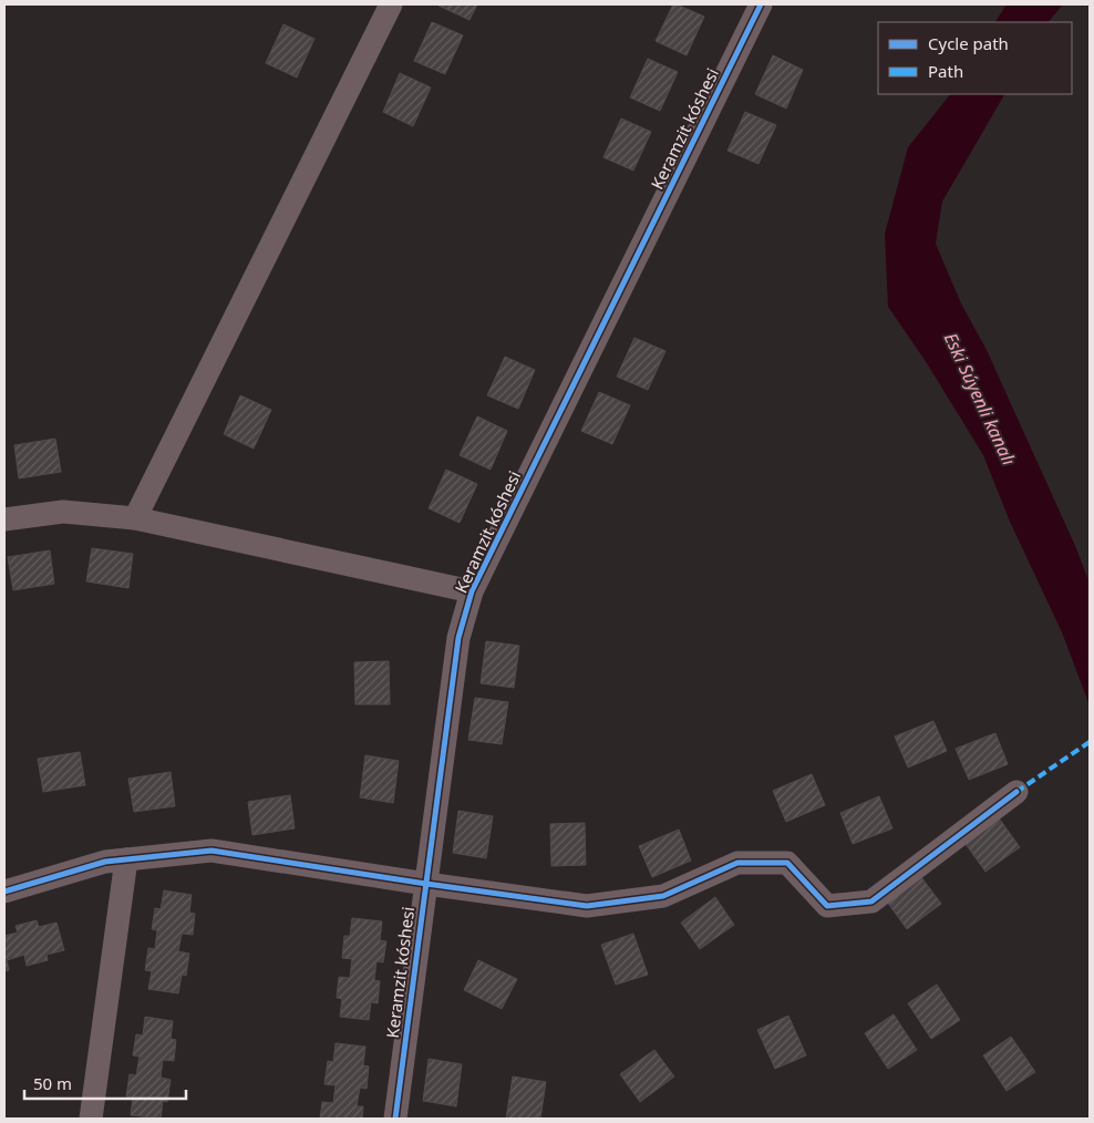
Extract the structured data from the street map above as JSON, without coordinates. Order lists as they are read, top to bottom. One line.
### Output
{"streets":{"street":["Keramzit kóshesi"]},"water":["Eski Súyenli kanalı"],"legend":["Cycle path","Path"],"scale_bar":"50 m"}
